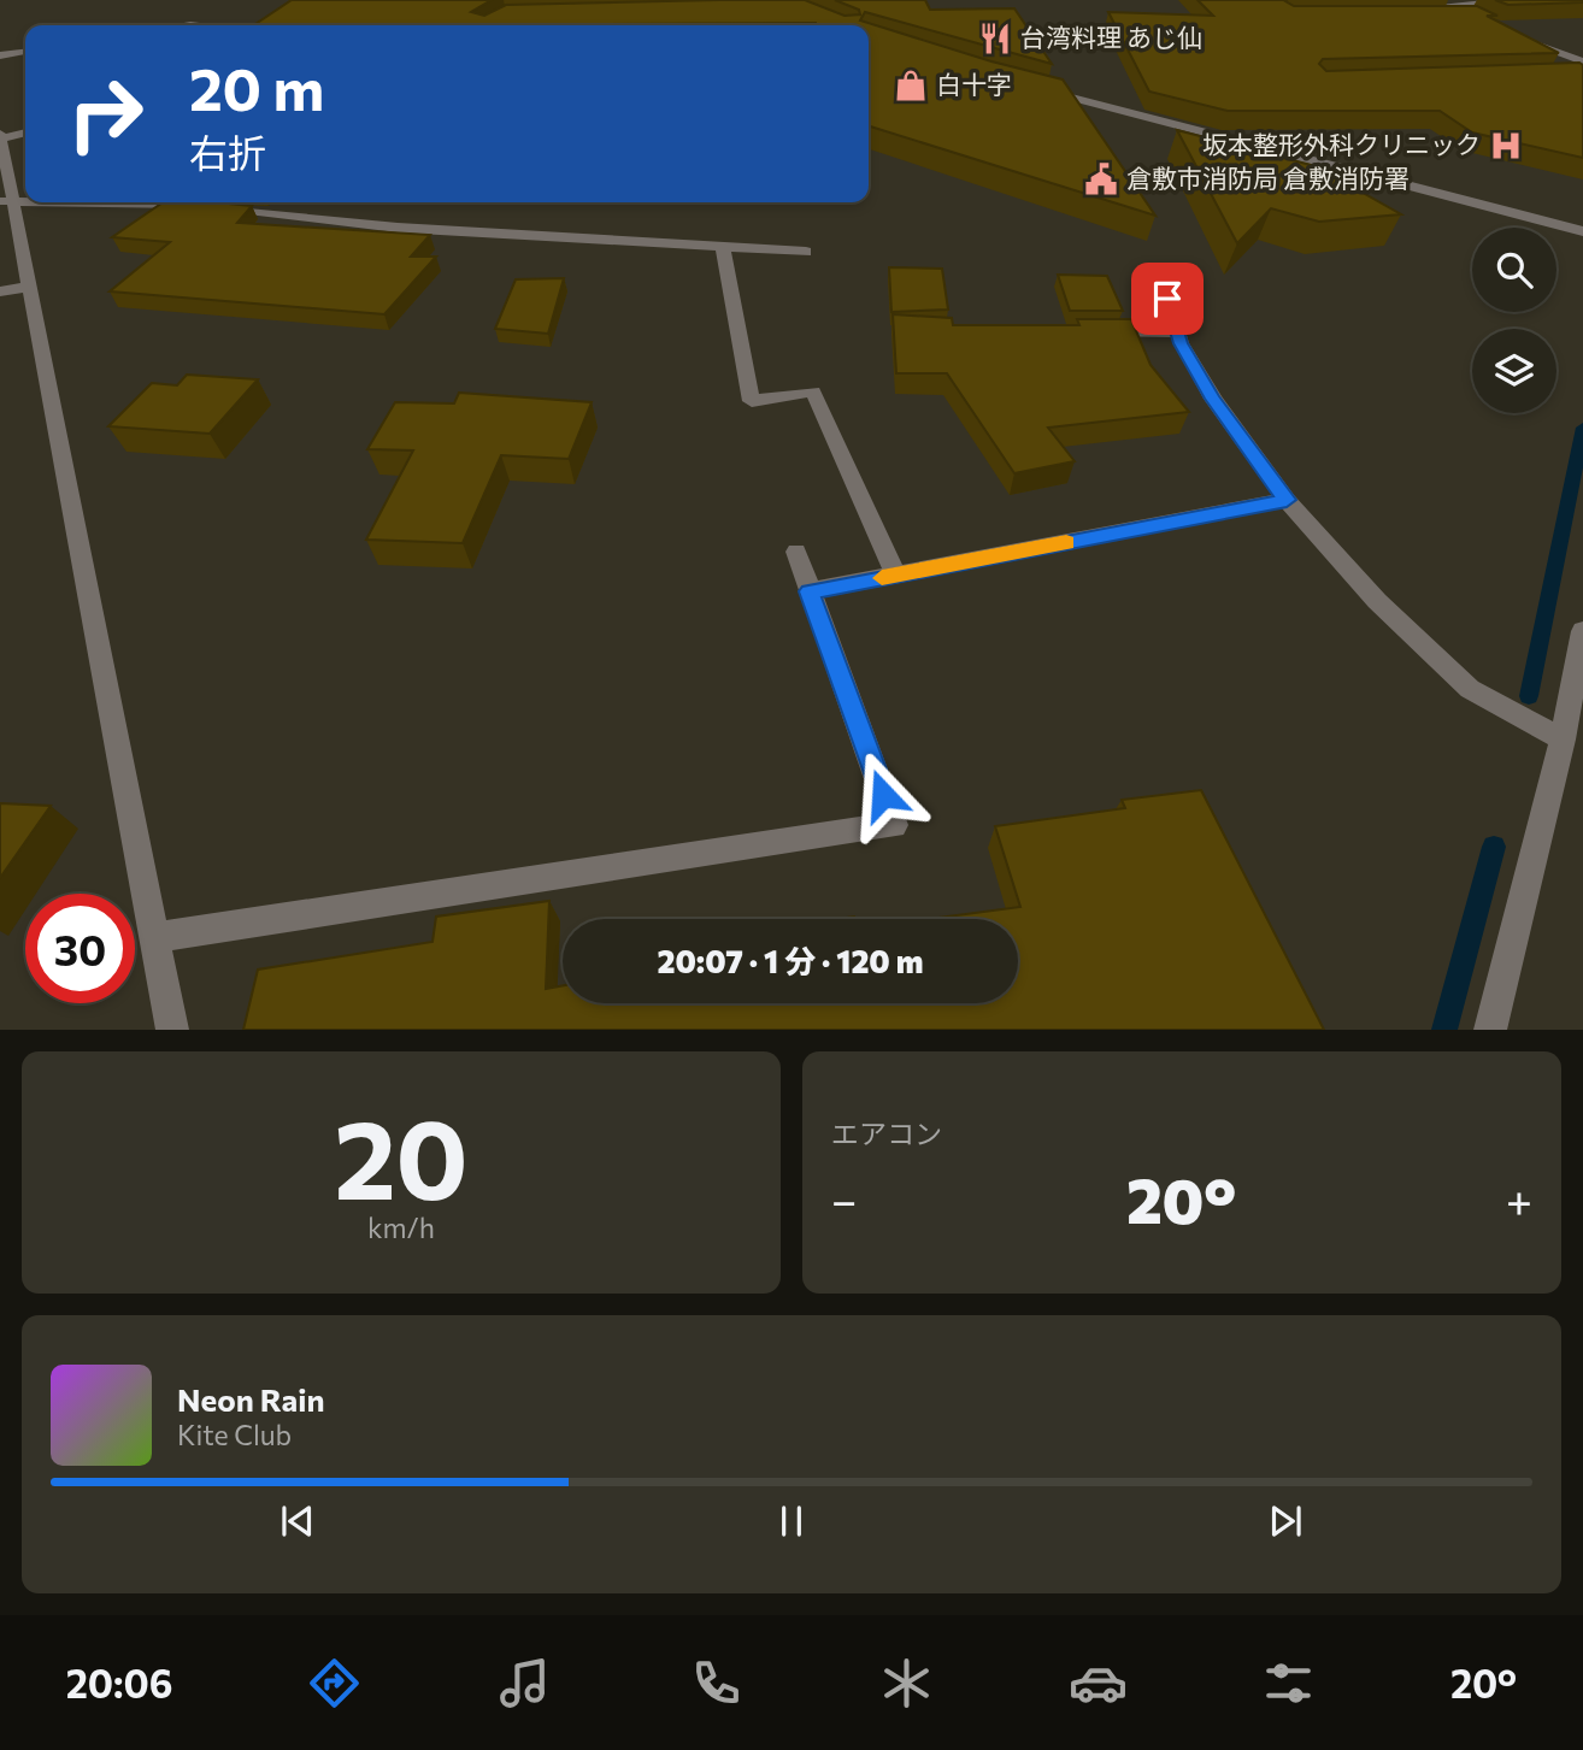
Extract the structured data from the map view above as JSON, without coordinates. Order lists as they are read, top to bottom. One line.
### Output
{"places":{"restaurant":["台湾料理 あじ仙"],"shop":["白十字"],"hospital":["坂本整形外科クリニック"],"public building":["倉敷市消防局 倉敷消防署"]},"page":{"turn":["20 m","右折"],"limit":"30","trip":"20:07 · 1 分 · 120 m","tile":[["20","km/h"],"エアコン"],"heat":["−","20°","+"],"song":["Neon Rain","Kite Club"],"tabs":["20:06","20°"]}}
